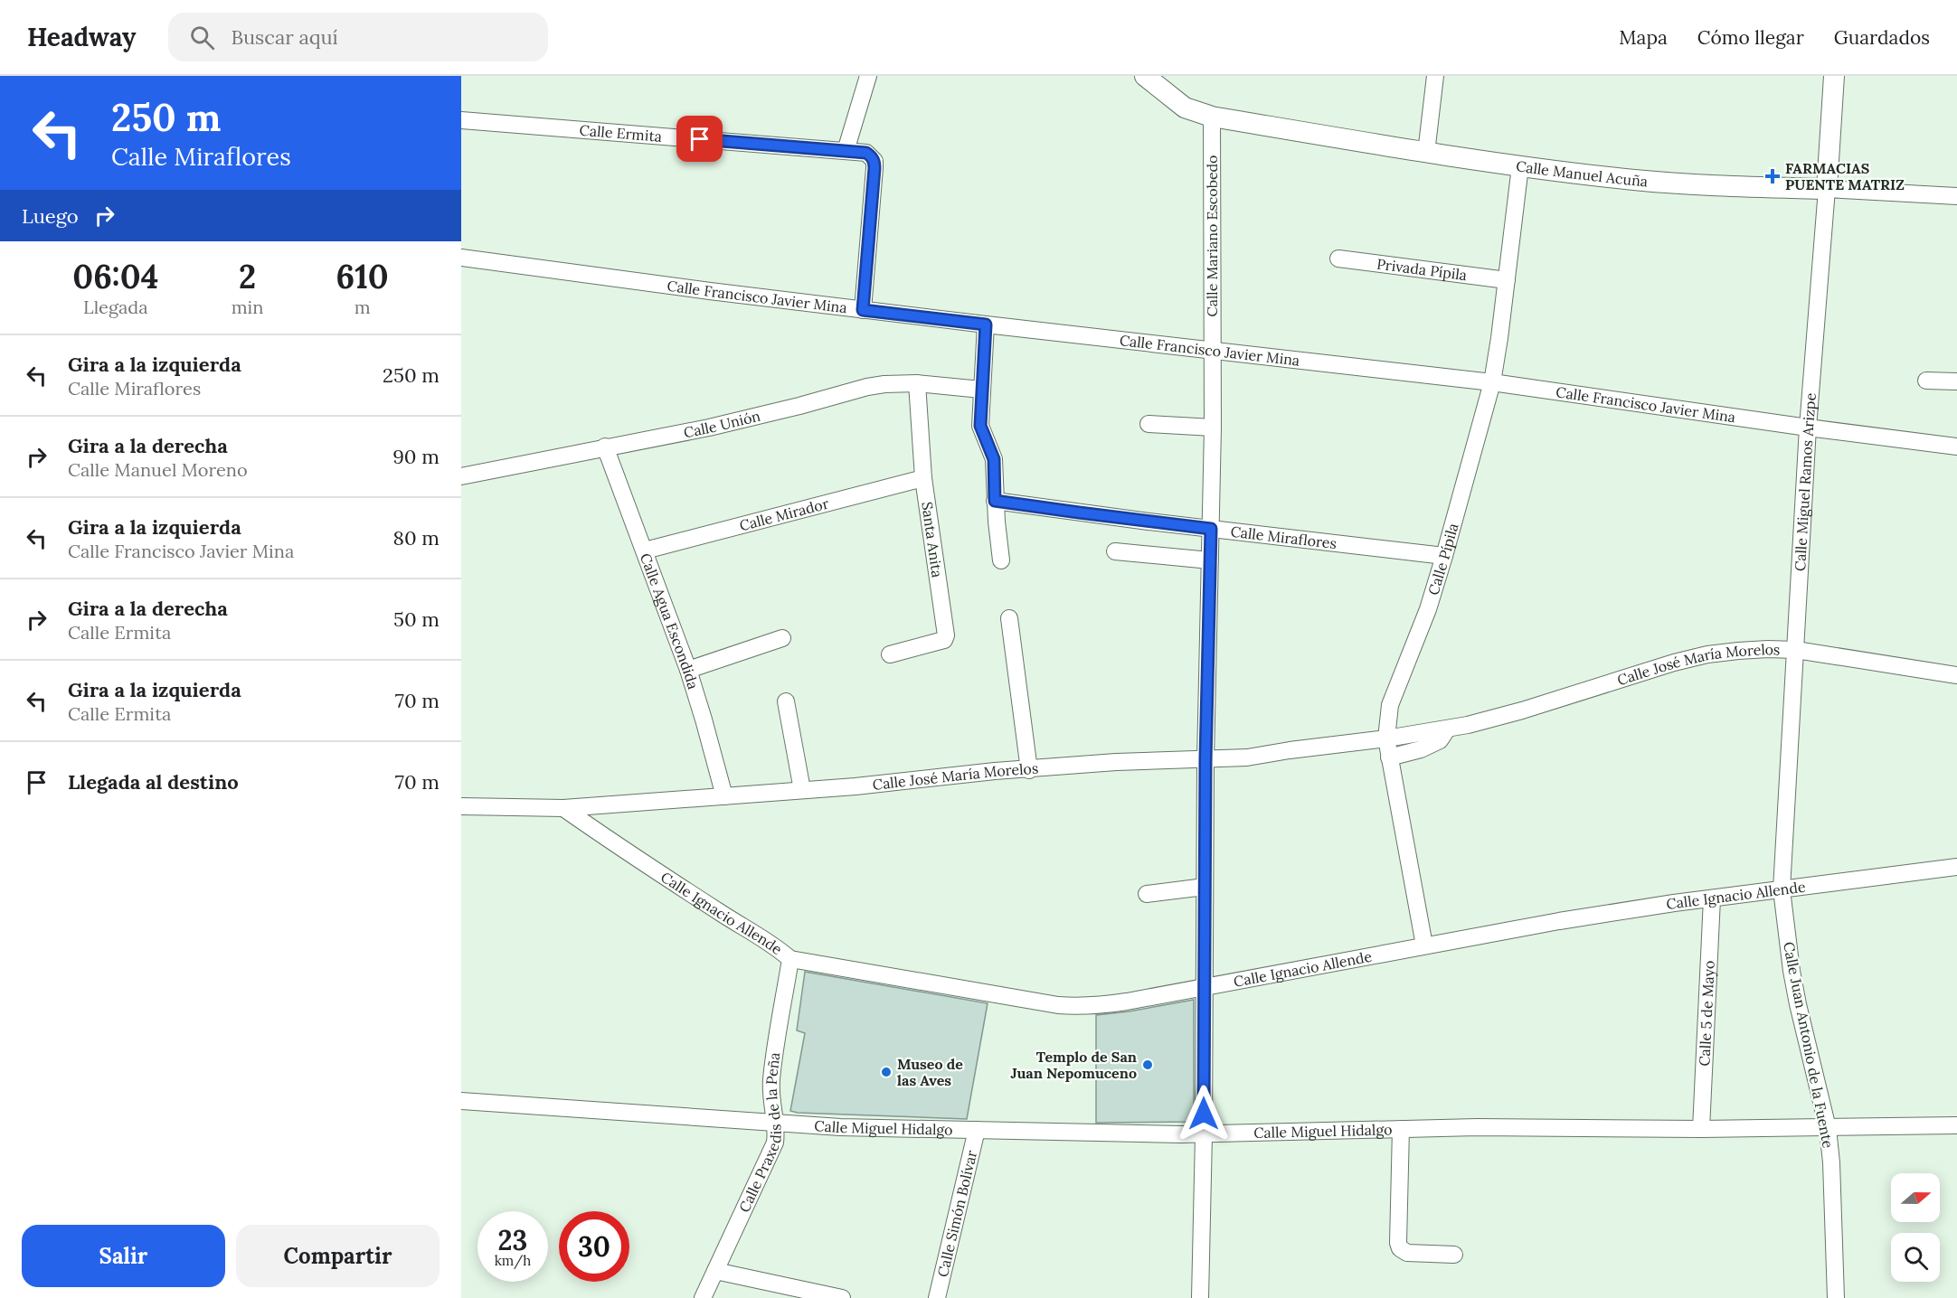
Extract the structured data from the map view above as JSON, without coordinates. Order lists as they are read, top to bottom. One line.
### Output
{"streets":{"main road":["Calle Manuel Acuña","Calle Miguel Ramos Arizpe"],"street":["Calle Ermita","Calle Mariano Escobedo","Privada Pípila","Calle Francisco Javier Mina","Calle Unión","Calle Mirador","Calle Miraflores","Santa Anita","Calle Pípila","Calle Agua Escondida","Calle José María Morelos","Calle Ignacio Allende","Calle 5 de Mayo","Calle Juan Antonio de la Fuente","Calle Miguel Hidalgo","Calle Praxedis de la Peña","Calle Simón Bolívar"]},"crossings":[["Calle Ermita","Calle Francisco Javier Mina"],["Calle Manuel Acuña","Calle Mariano Escobedo"],["Calle Manuel Acuña","Calle Miguel Ramos Arizpe"],["Calle Manuel Acuña","Calle Pípila"],["Calle Mariano Escobedo","Calle Francisco Javier Mina"],["Calle Mariano Escobedo","Calle Miraflores"],["Calle Mariano Escobedo","Calle José María Morelos"],["Calle Mariano Escobedo","Calle Ignacio Allende"],["Calle Mariano Escobedo","Calle Miguel Hidalgo"],["Privada Pípila","Calle Pípila"],["Calle Francisco Javier Mina","Calle Miguel Ramos Arizpe"],["Calle Francisco Javier Mina","Calle Pípila"],["Calle Unión","Santa Anita"],["Calle Unión","Calle Agua Escondida"],["Calle Miguel Ramos Arizpe","Calle José María Morelos"],["Calle Miguel Ramos Arizpe","Calle Ignacio Allende"],["Calle Miguel Ramos Arizpe","Calle Juan Antonio de la Fuente"],["Calle Mirador","Santa Anita"],["Calle Mirador","Calle Agua Escondida"],["Calle Miraflores","Calle Pípila"],["Calle Pípila","Calle José María Morelos"],["Calle Pípila","Calle Ignacio Allende"],["Calle Agua Escondida","Calle José María Morelos"],["Calle José María Morelos","Calle Ignacio Allende"],["Calle Ignacio Allende","Calle 5 de Mayo"],["Calle Ignacio Allende","Calle Juan Antonio de la Fuente"],["Calle Ignacio Allende","Calle Praxedis de la Peña"],["Calle 5 de Mayo","Calle Miguel Hidalgo"],["Calle Juan Antonio de la Fuente","Calle Miguel Hidalgo"],["Calle Miguel Hidalgo","Calle Praxedis de la Peña"],["Calle Miguel Hidalgo","Calle Simón Bolívar"]],"places":{"health":["FARMACIAS PUENTE MATRIZ"],"other":["Templo de San Juan Nepomuceno","Museo de las Aves"]},"north":"right","page":{"header":"Headway","search":"Buscar aquí","nav":["Mapa","Cómo llegar","Guardados"],"turn":["250 m","Calle Miraflores"],"then":"Luego","eta":["06:04","Llegada","2","min","610","m"],"list":[{"name":"Gira a la izquierda","note":"Calle Miraflores","value":"250 m"},{"name":"Gira a la derecha","note":"Calle Manuel Moreno","value":"90 m"},{"name":"Gira a la izquierda","note":"Calle Francisco Javier Mina","value":"80 m"},{"name":"Gira a la derecha","note":"Calle Ermita","value":"50 m"},{"name":"Gira a la izquierda","note":"Calle Ermita","value":"70 m"},{"name":"Llegada al destino","value":"70 m"}],"speed":"23 km/h","limit":"30","buttons":["Salir","Compartir"]}}
